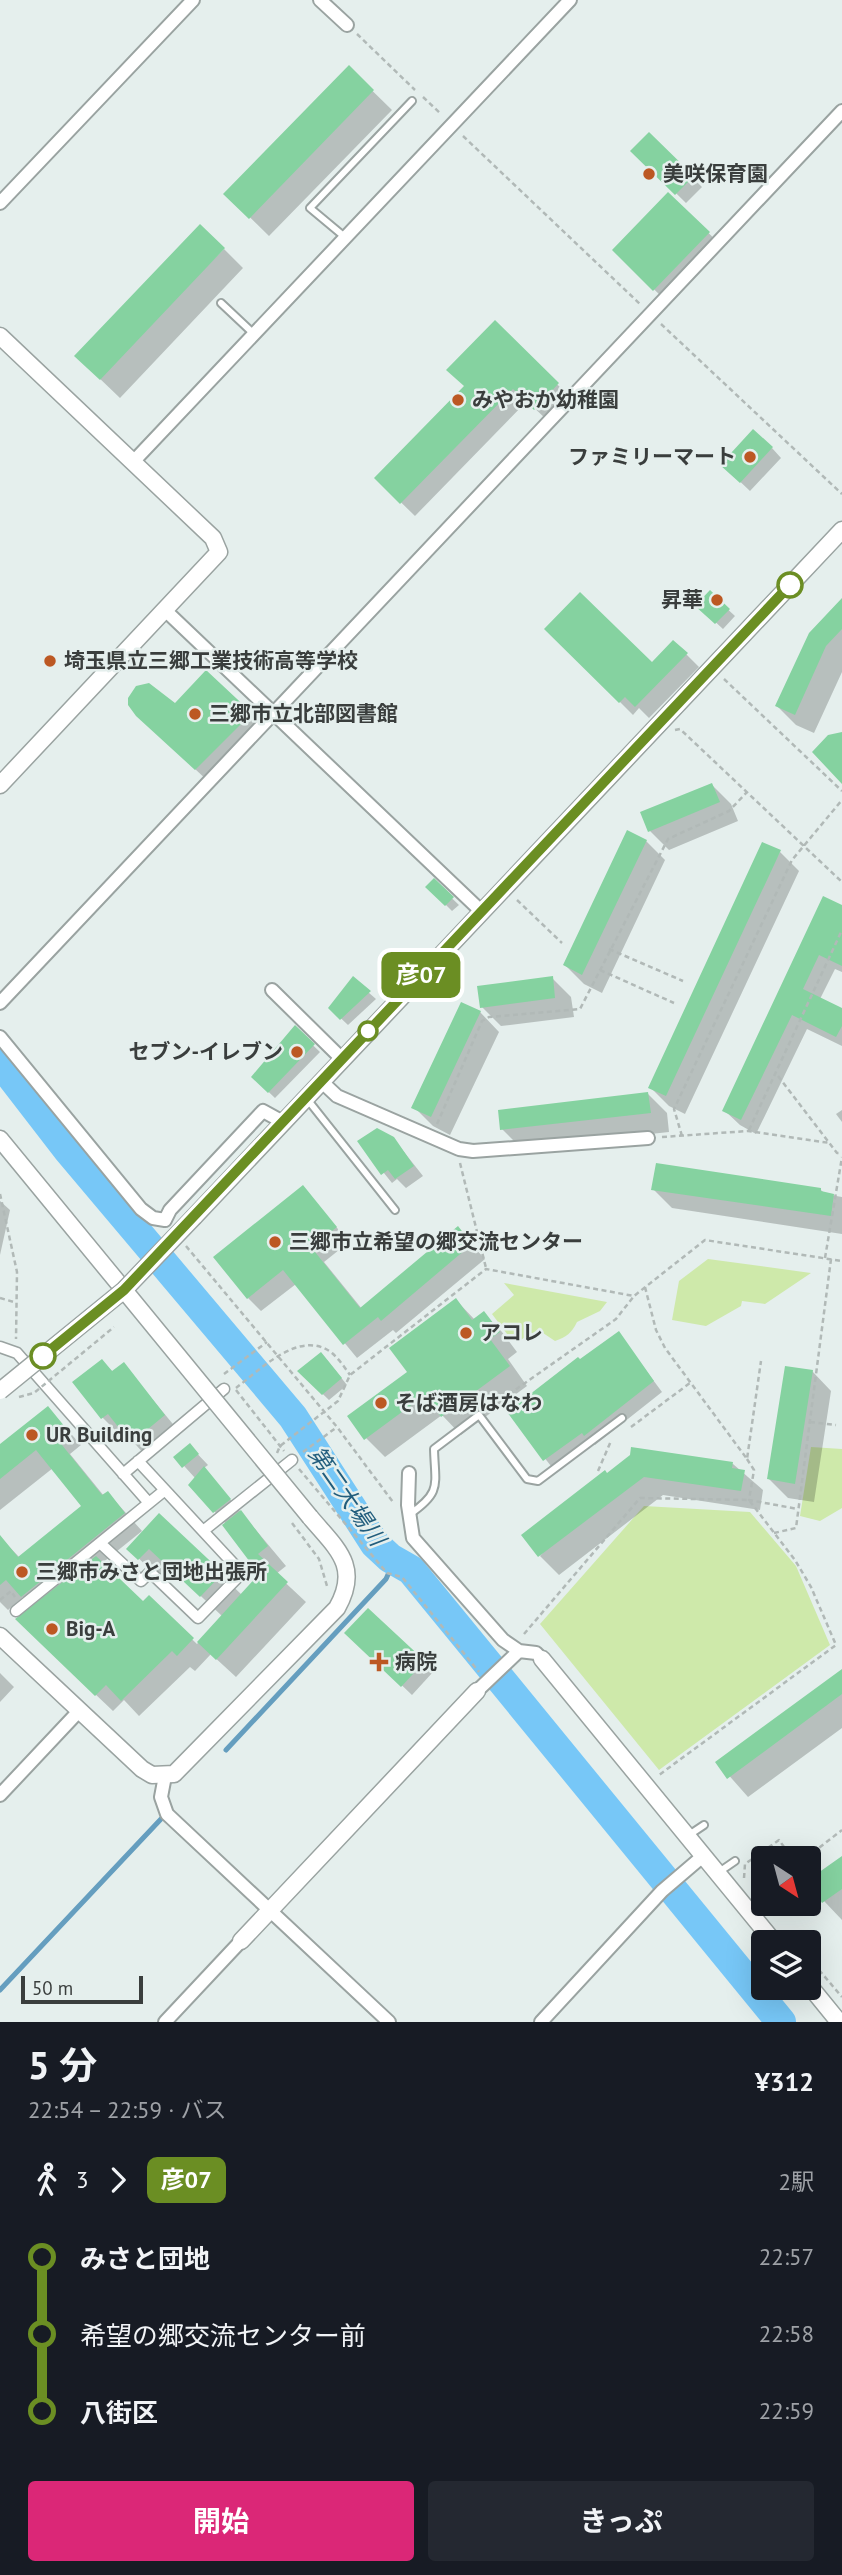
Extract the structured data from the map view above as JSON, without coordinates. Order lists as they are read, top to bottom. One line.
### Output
{"water":["第二大場川"],"places":{"other":["美咲保育園","みやおか幼稚園","ファミリーマート","昇華","埼玉県立三郷工業技術高等学校","三郷市立北部図書館","セブン-イレブン","三郷市立希望の郷交流センター","アコレ","そば酒房はなわ","UR Building","三郷市みさと団地出張所","Big-A"],"health":["病院"]},"lines":["bus line 彦07"],"scale_bar":"50 m","north":"bottom right","page":{"on_map":"彦07","scale":"50 m","heading":["5 分","22:54 – 22:59 · バス","¥312"],"legs":["3","彦07","2駅"],"list":[{"name":"みさと団地","value":"22:57"},{"name":"希望の郷交流センター前","value":"22:58"},{"name":"八街区","value":"22:59"}],"buttons":["開始","きっぷ"]}}
